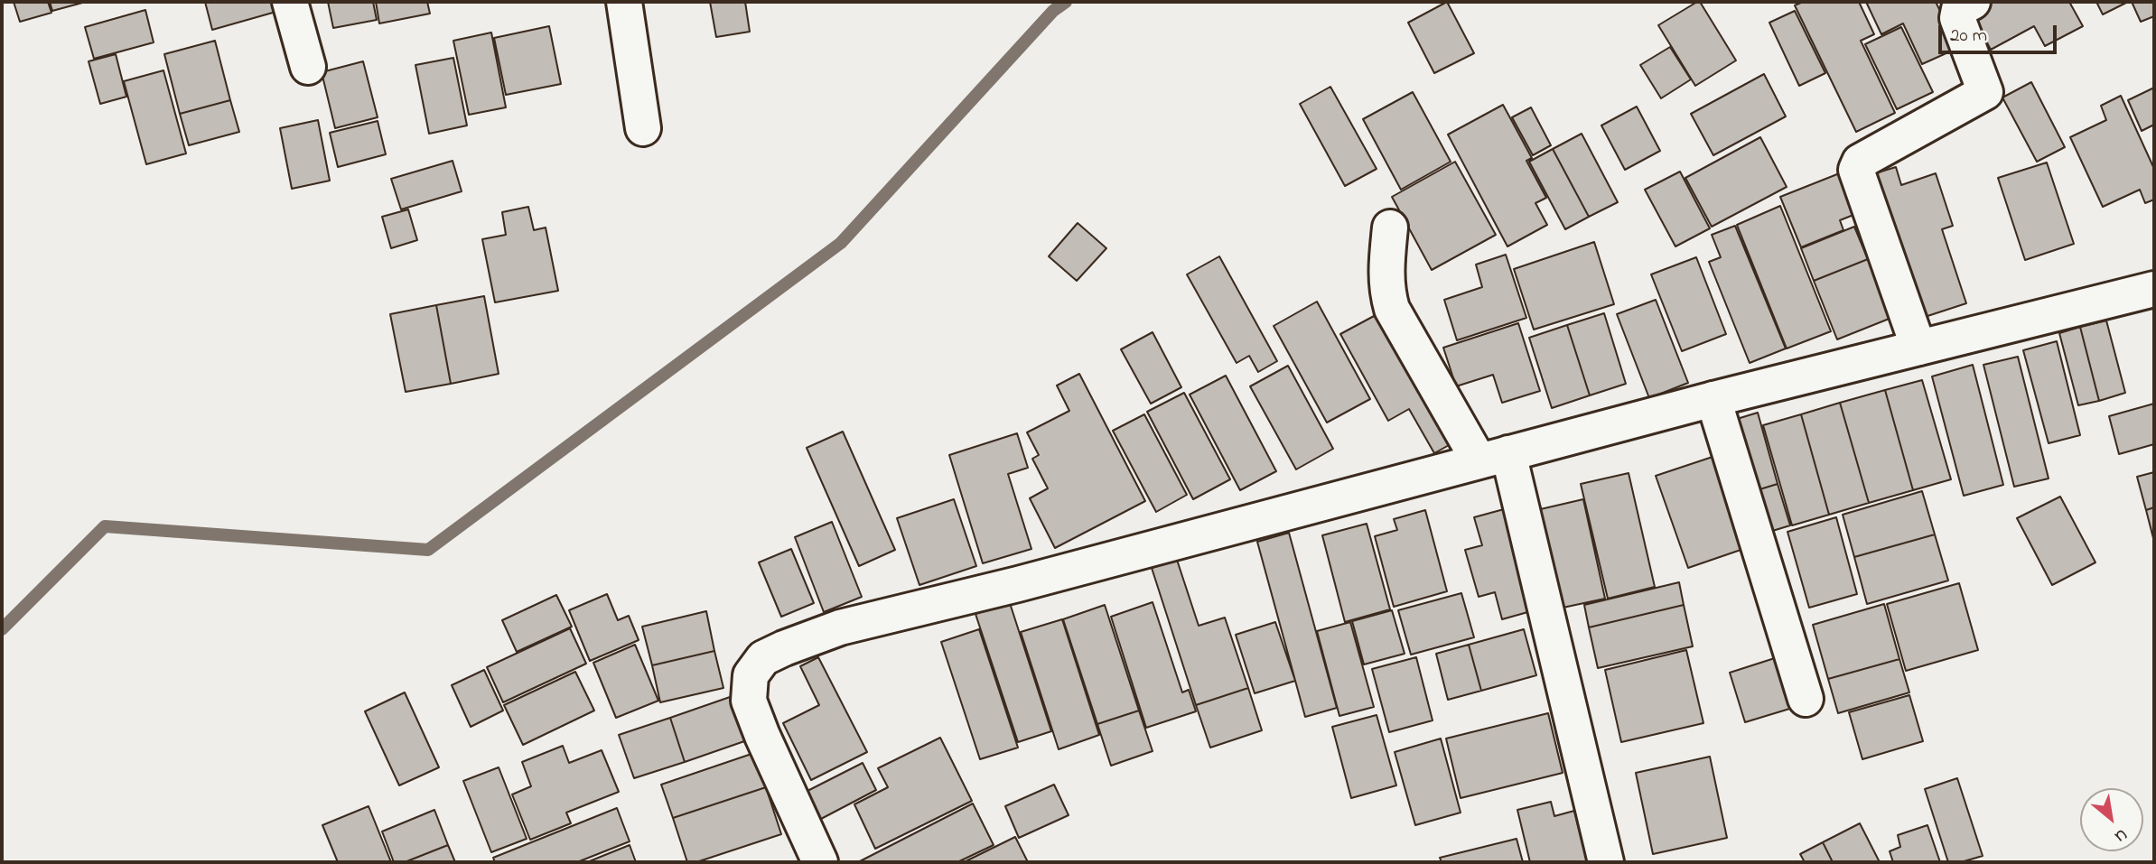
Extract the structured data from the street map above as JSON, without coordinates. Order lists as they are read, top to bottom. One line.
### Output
{"scale_bar":"20 m","north":"bottom right"}
